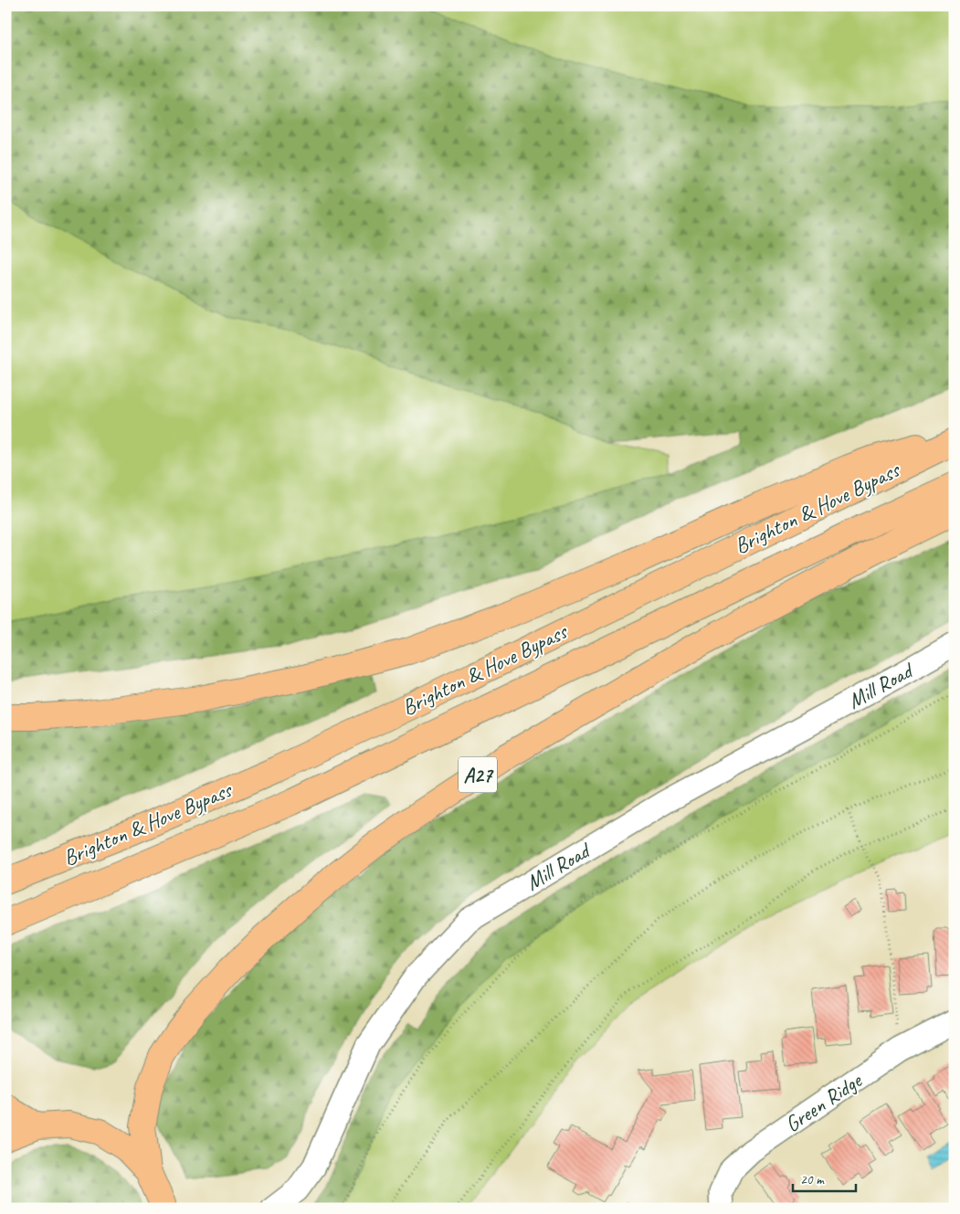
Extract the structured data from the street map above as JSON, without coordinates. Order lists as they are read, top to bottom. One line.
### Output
{"streets":{"main road":["Brighton & Hove Bypass","A27"],"street":["Mill Road","Green Ridge"]},"scale_bar":"20 m"}
